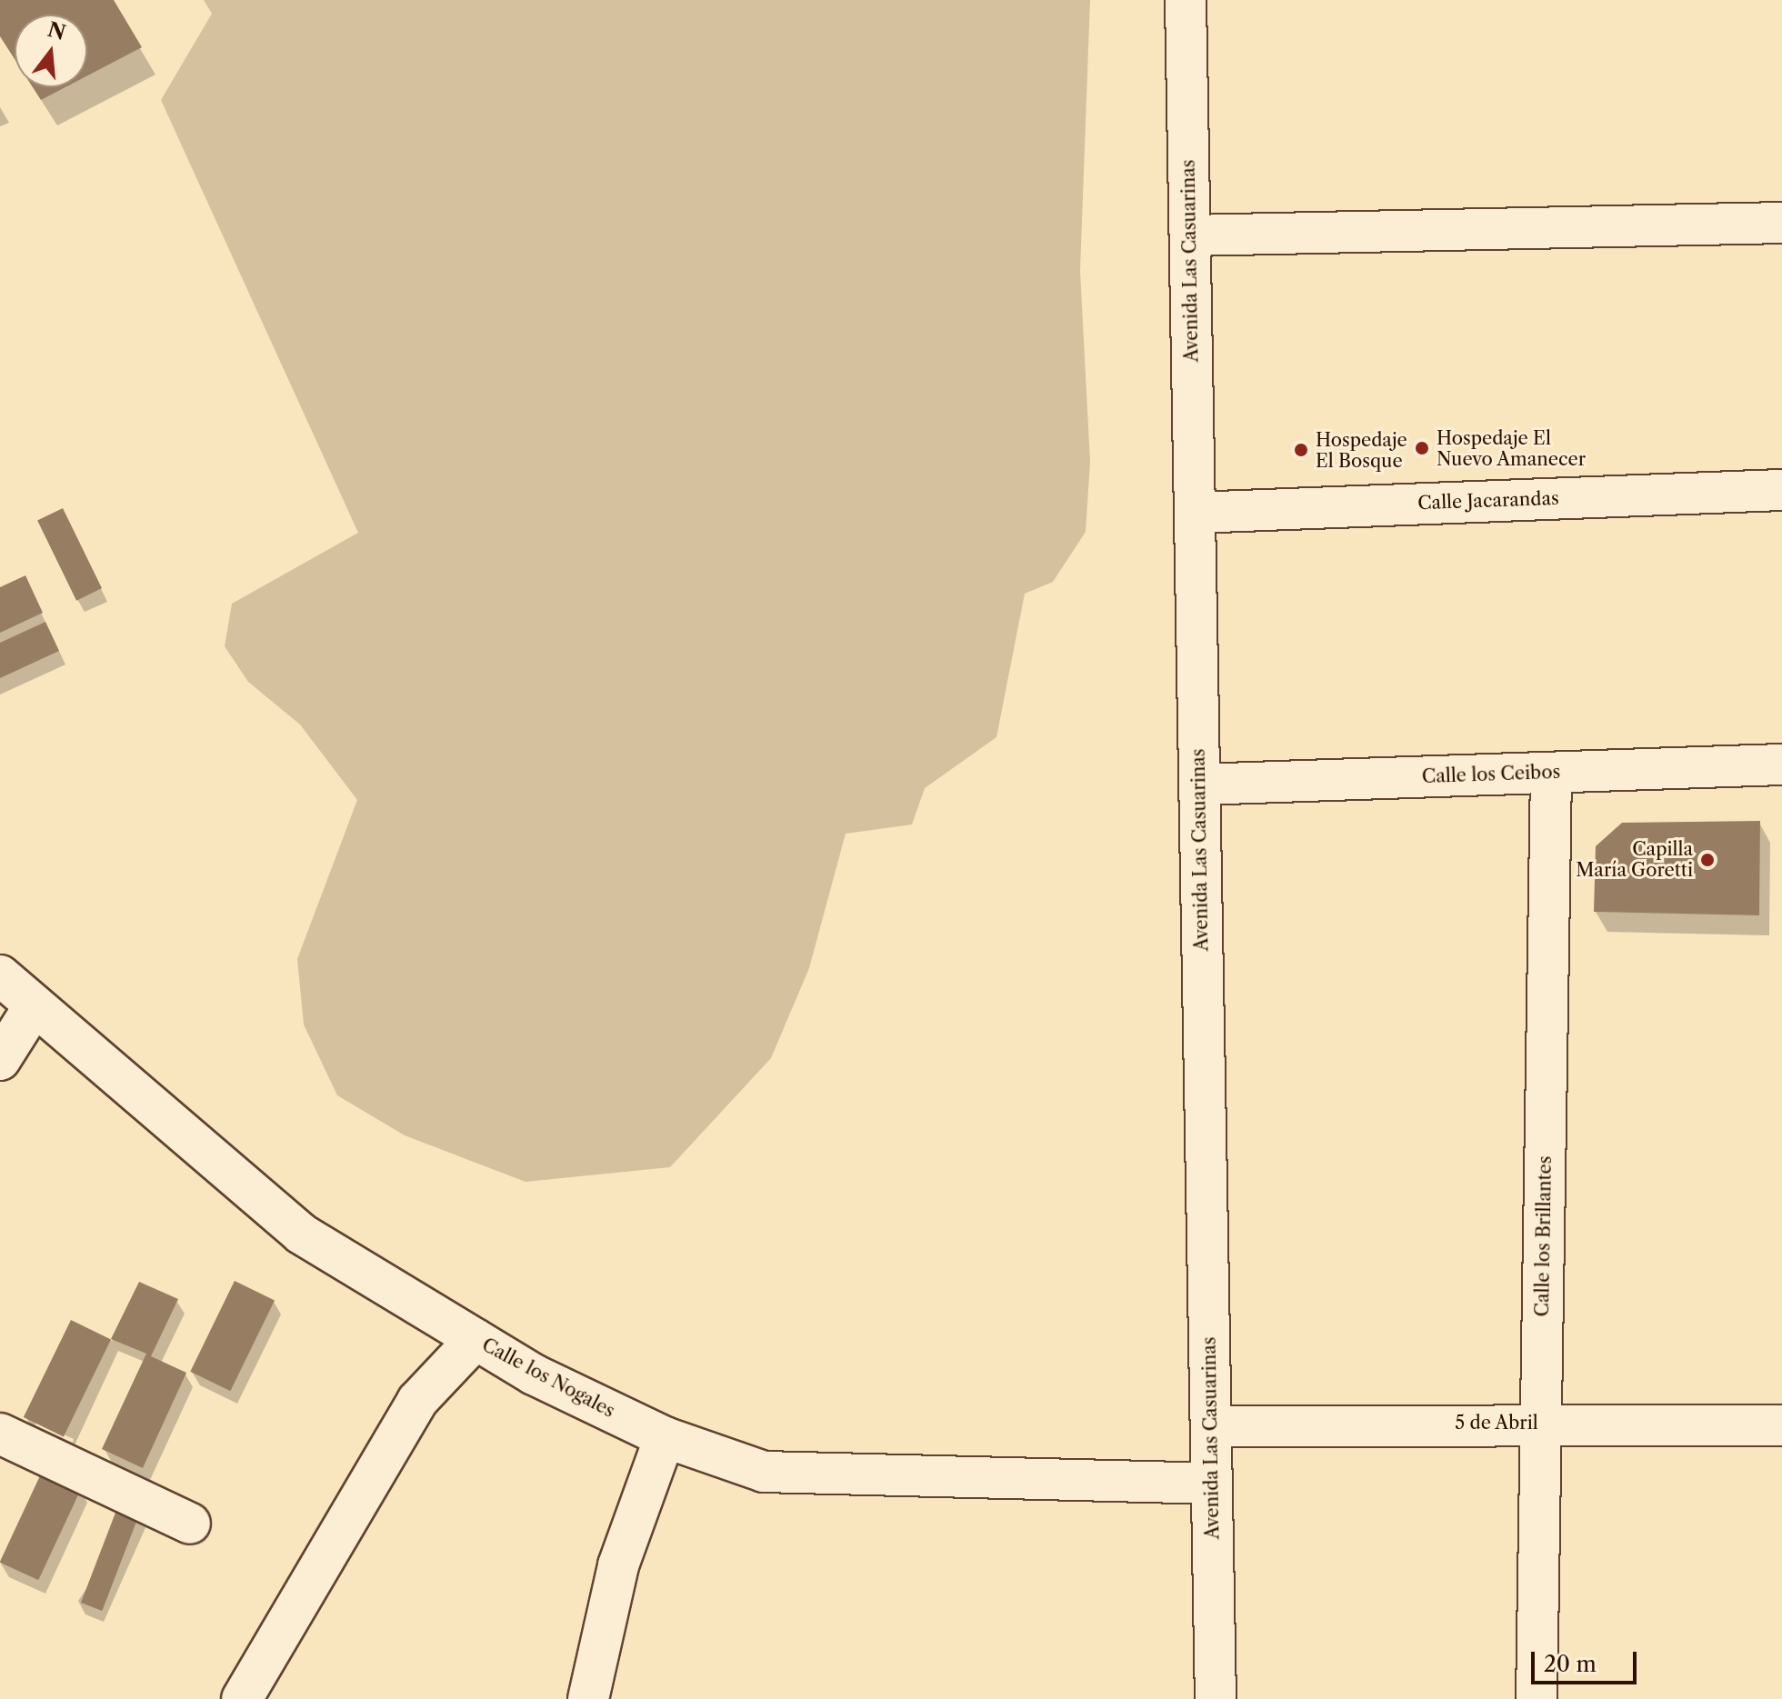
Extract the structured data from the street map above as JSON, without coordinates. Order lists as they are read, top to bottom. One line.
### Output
{"streets":{"street":["Avenida Las Casuarinas","Calle Jacarandas","Calle los Ceibos","Calle los Brillantes","Calle los Nogales","5 de Abril"]},"crossings":[["Avenida Las Casuarinas","Calle Jacarandas"],["Avenida Las Casuarinas","Calle los Ceibos"],["Avenida Las Casuarinas","Calle los Nogales"],["Avenida Las Casuarinas","5 de Abril"],["Calle los Ceibos","Calle los Brillantes"],["Calle los Brillantes","5 de Abril"]],"places":["Hospedaje El Nuevo Amanecer","Hospedaje El Bosque","Capilla María Goretti"],"scale_bar":"20 m","north":"top"}
